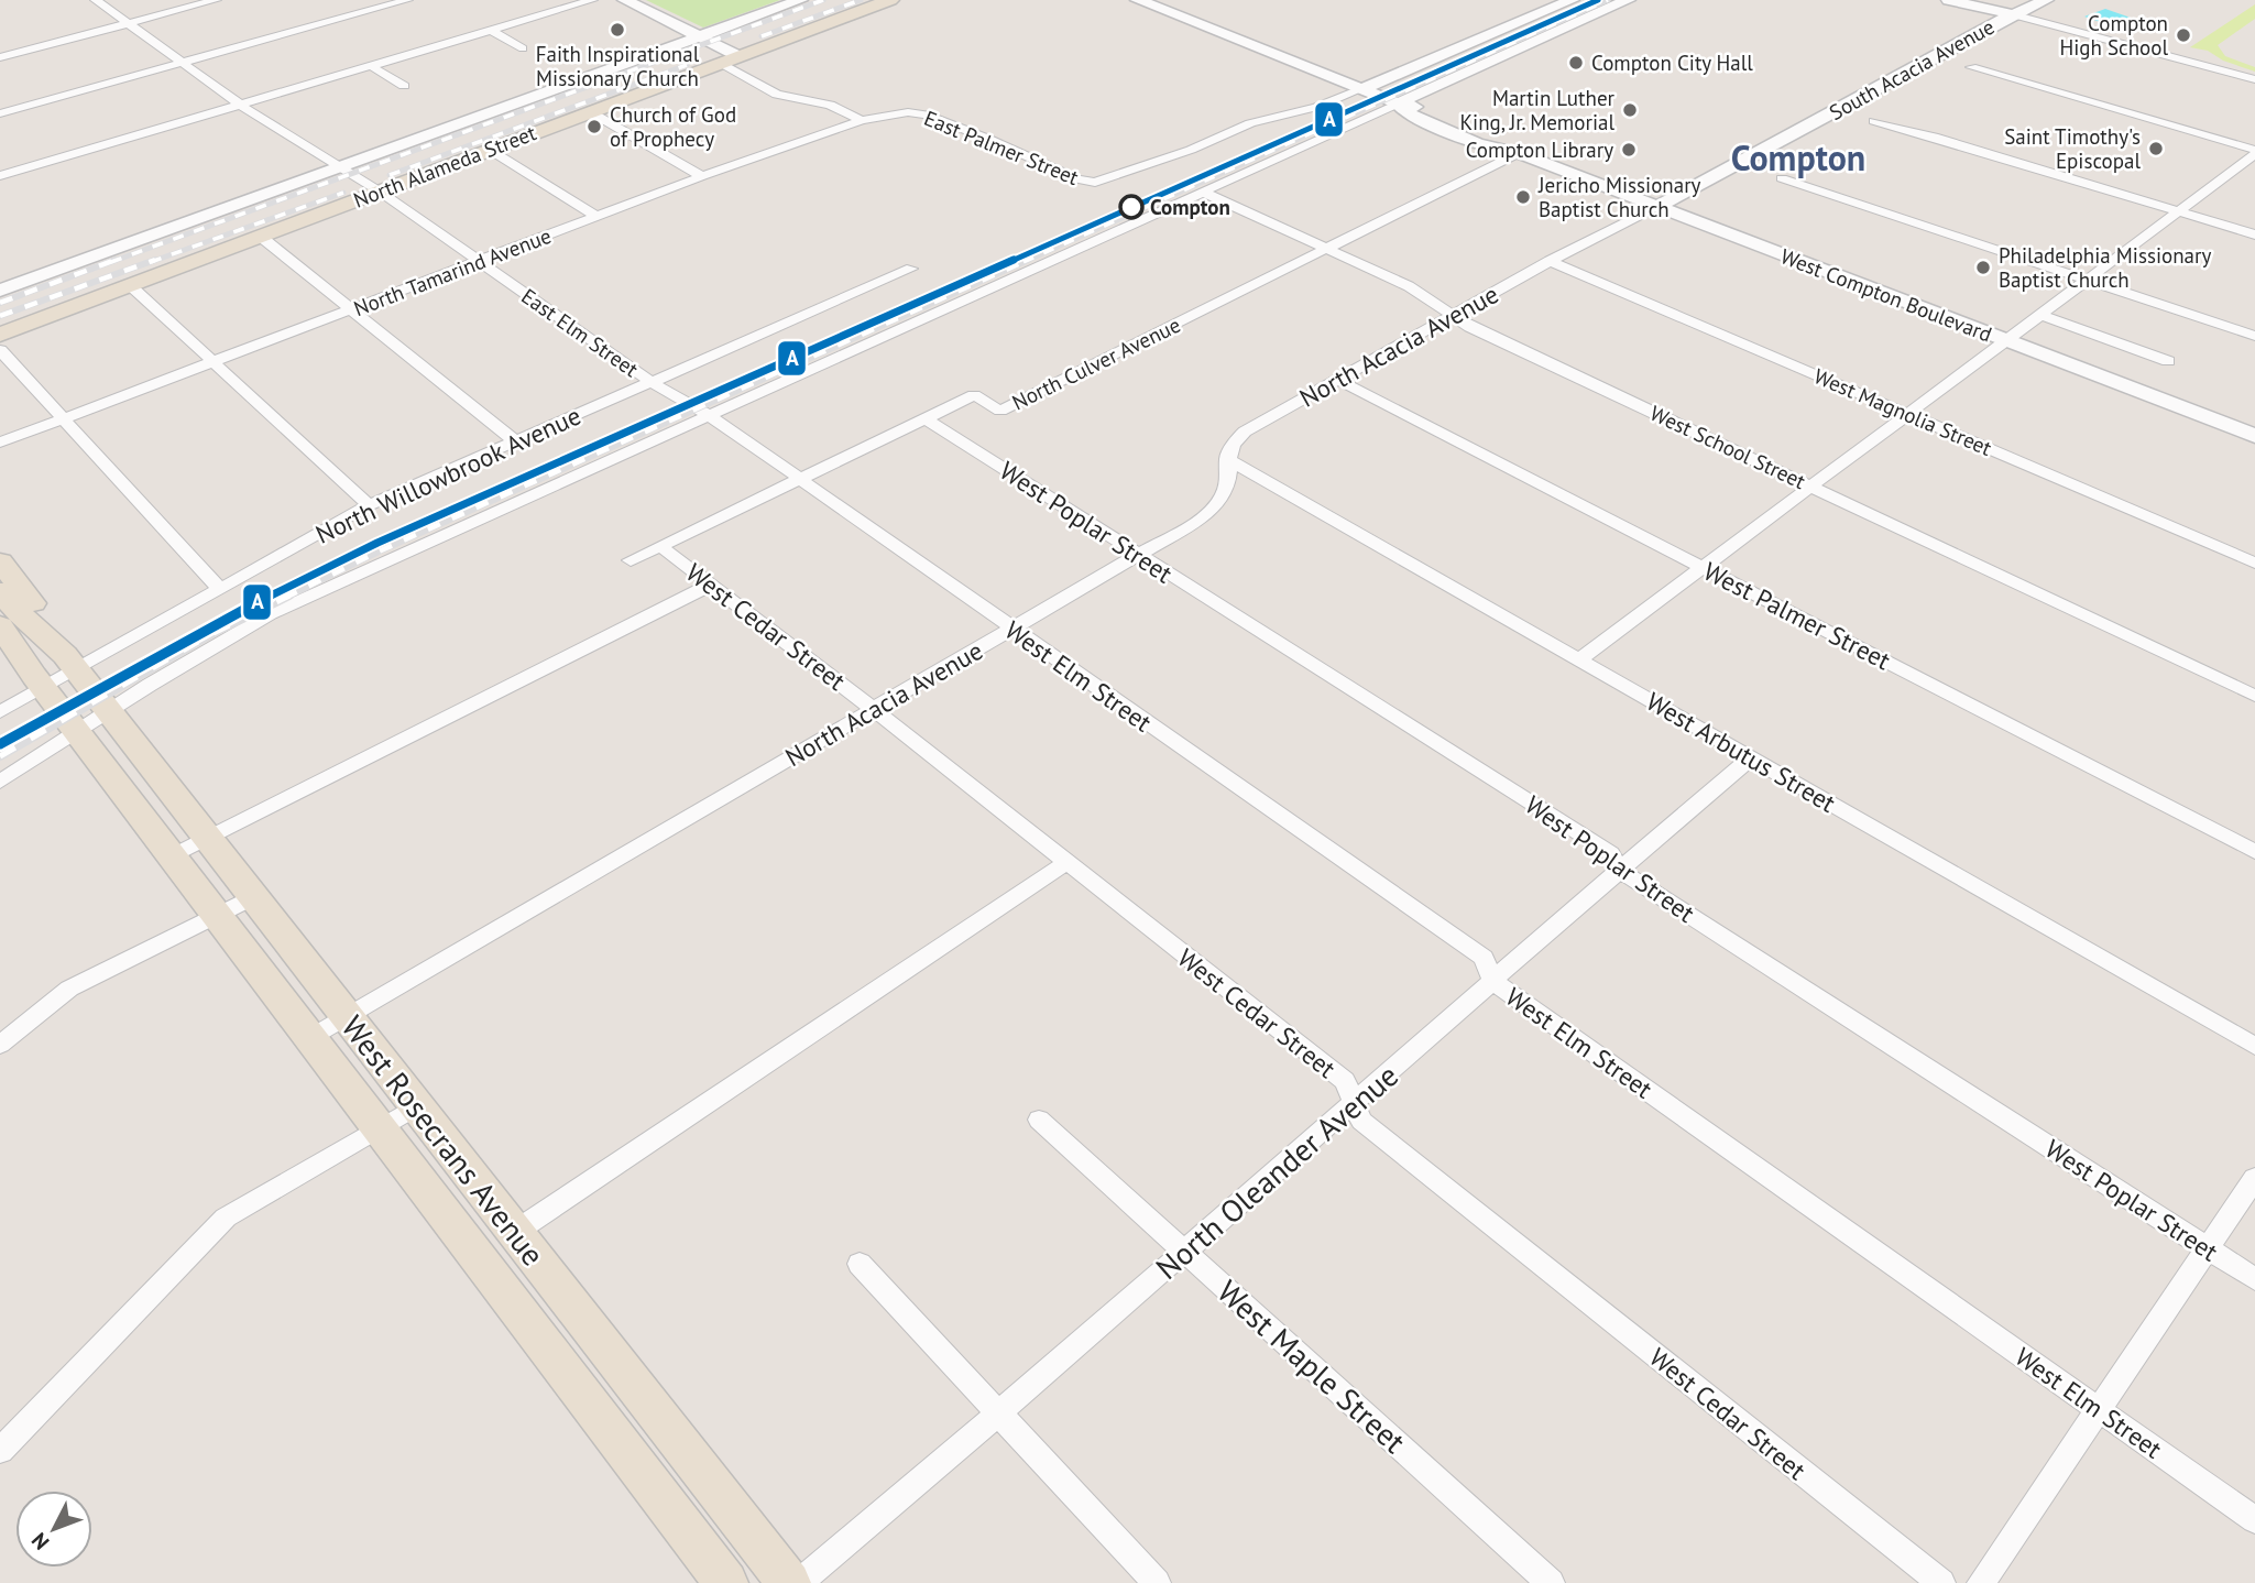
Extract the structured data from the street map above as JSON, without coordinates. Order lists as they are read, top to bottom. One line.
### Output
{"streets":{"main road":["North Alameda Street","West Rosecrans Avenue"],"street":["South Acacia Avenue","East Palmer Street","North Tamarind Avenue","West Compton Boulevard","East Elm Street","North Acacia Avenue","North Culver Avenue","West Magnolia Street","West School Street","North Willowbrook Avenue","West Poplar Street","West Palmer Street","West Cedar Street","West Elm Street","West Arbutus Street","North Oleander Avenue","West Maple Street"]},"crossings":[["South Acacia Avenue","West Compton Boulevard"],["South Acacia Avenue","North Acacia Avenue"],["East Palmer Street","North Tamarind Avenue"],["East Palmer Street","West Compton Boulevard"],["North Alameda Street","East Elm Street"],["North Tamarind Avenue","East Elm Street"],["West Compton Boulevard","North Acacia Avenue"],["West Compton Boulevard","North Culver Avenue"],["West Compton Boulevard","North Willowbrook Avenue"],["East Elm Street","North Culver Avenue"],["East Elm Street","North Willowbrook Avenue"],["East Elm Street","West Elm Street"],["North Acacia Avenue","West Magnolia Street"],["North Acacia Avenue","West School Street"],["North Acacia Avenue","West Poplar Street"],["North Acacia Avenue","West Palmer Street"],["North Acacia Avenue","West Cedar Street"],["North Acacia Avenue","West Elm Street"],["North Acacia Avenue","West Arbutus Street"],["North Acacia Avenue","West Rosecrans Avenue"],["North Culver Avenue","West School Street"],["North Culver Avenue","West Poplar Street"],["North Culver Avenue","West Cedar Street"],["North Culver Avenue","West Elm Street"],["West School Street","North Willowbrook Avenue"],["North Willowbrook Avenue","West Rosecrans Avenue"],["West Poplar Street","North Oleander Avenue"],["West Cedar Street","North Oleander Avenue"],["West Elm Street","North Oleander Avenue"],["West Arbutus Street","North Oleander Avenue"],["North Oleander Avenue","West Maple Street"]],"districts":["Compton"],"places":["Faith Inspirational Missionary Church","Compton High School","Compton City Hall","Martin Luther King, Jr. Memorial","Church of God of Prophecy","Saint Timothy's Episcopal","Compton Library","Jericho Missionary Baptist Church","Compton","Philadelphia Missionary Baptist Church"],"lines":["transit line A"],"north":"bottom left"}
